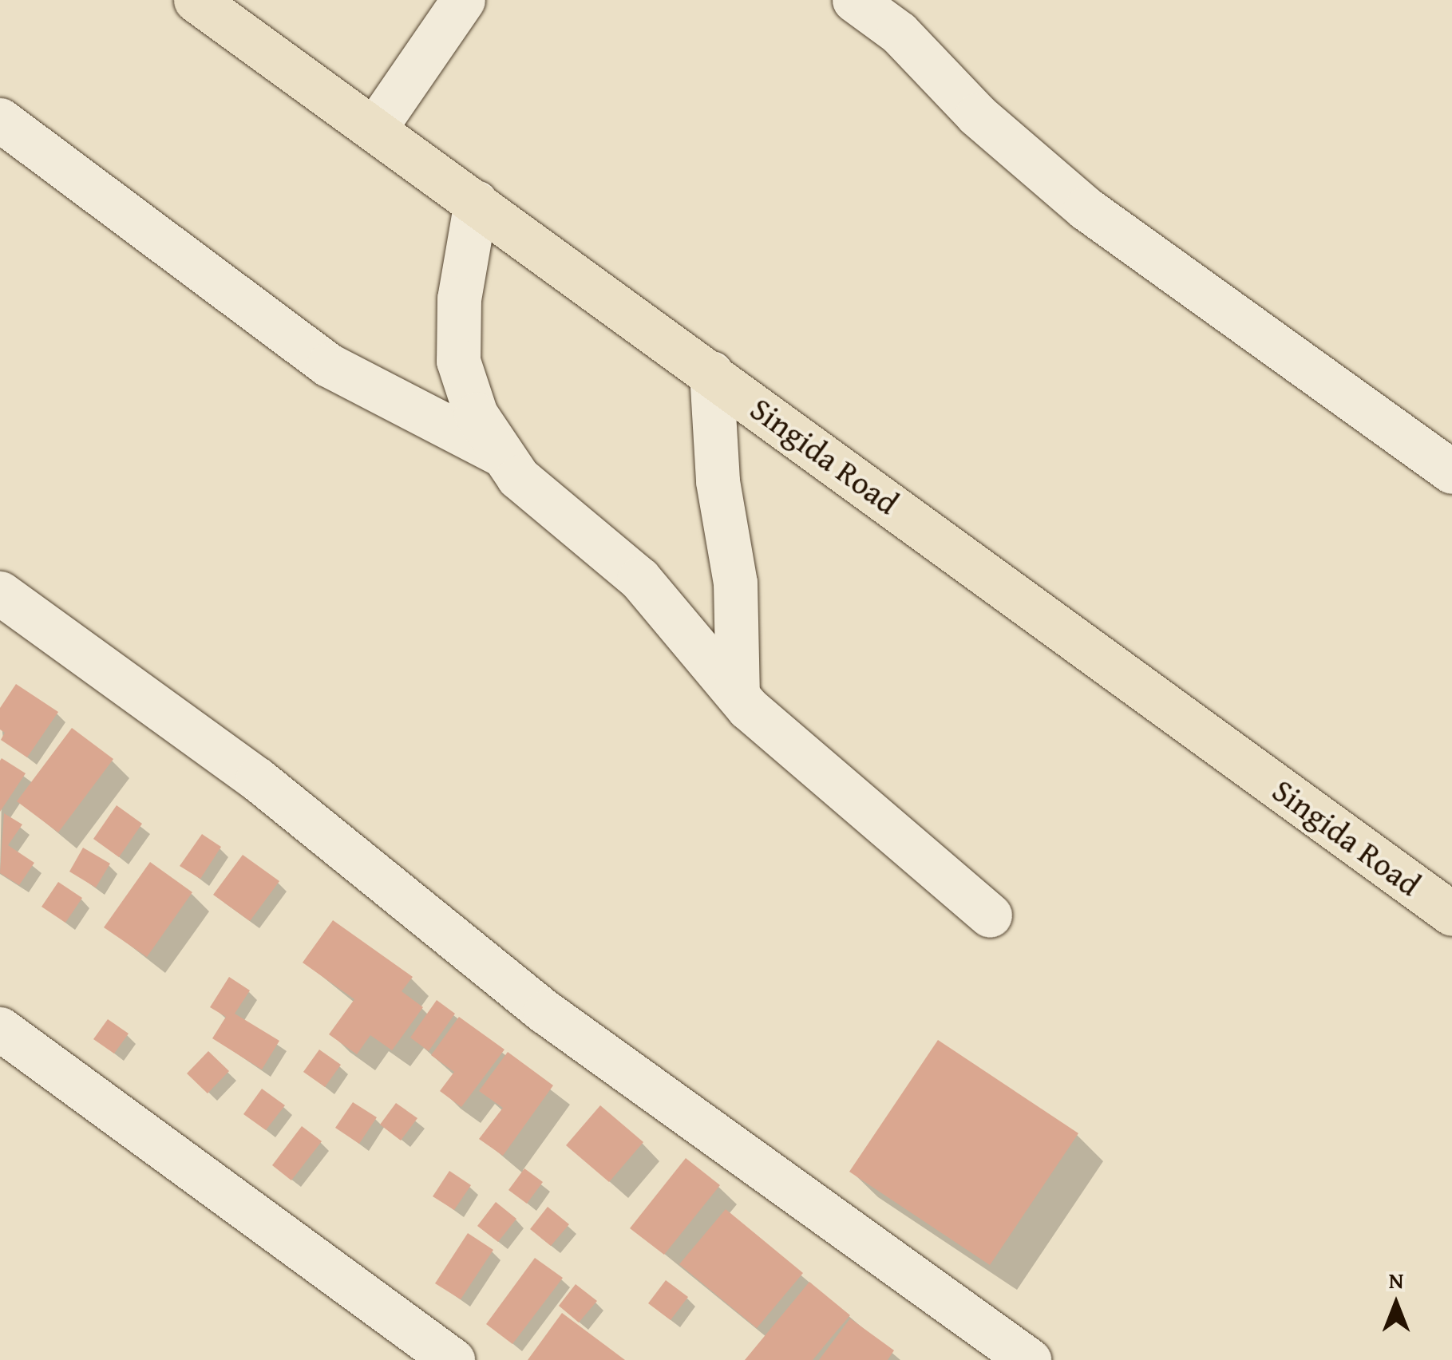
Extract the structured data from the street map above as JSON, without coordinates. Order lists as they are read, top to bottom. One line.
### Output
{"streets":{"highway":["Singida Road"]},"north":"top"}
